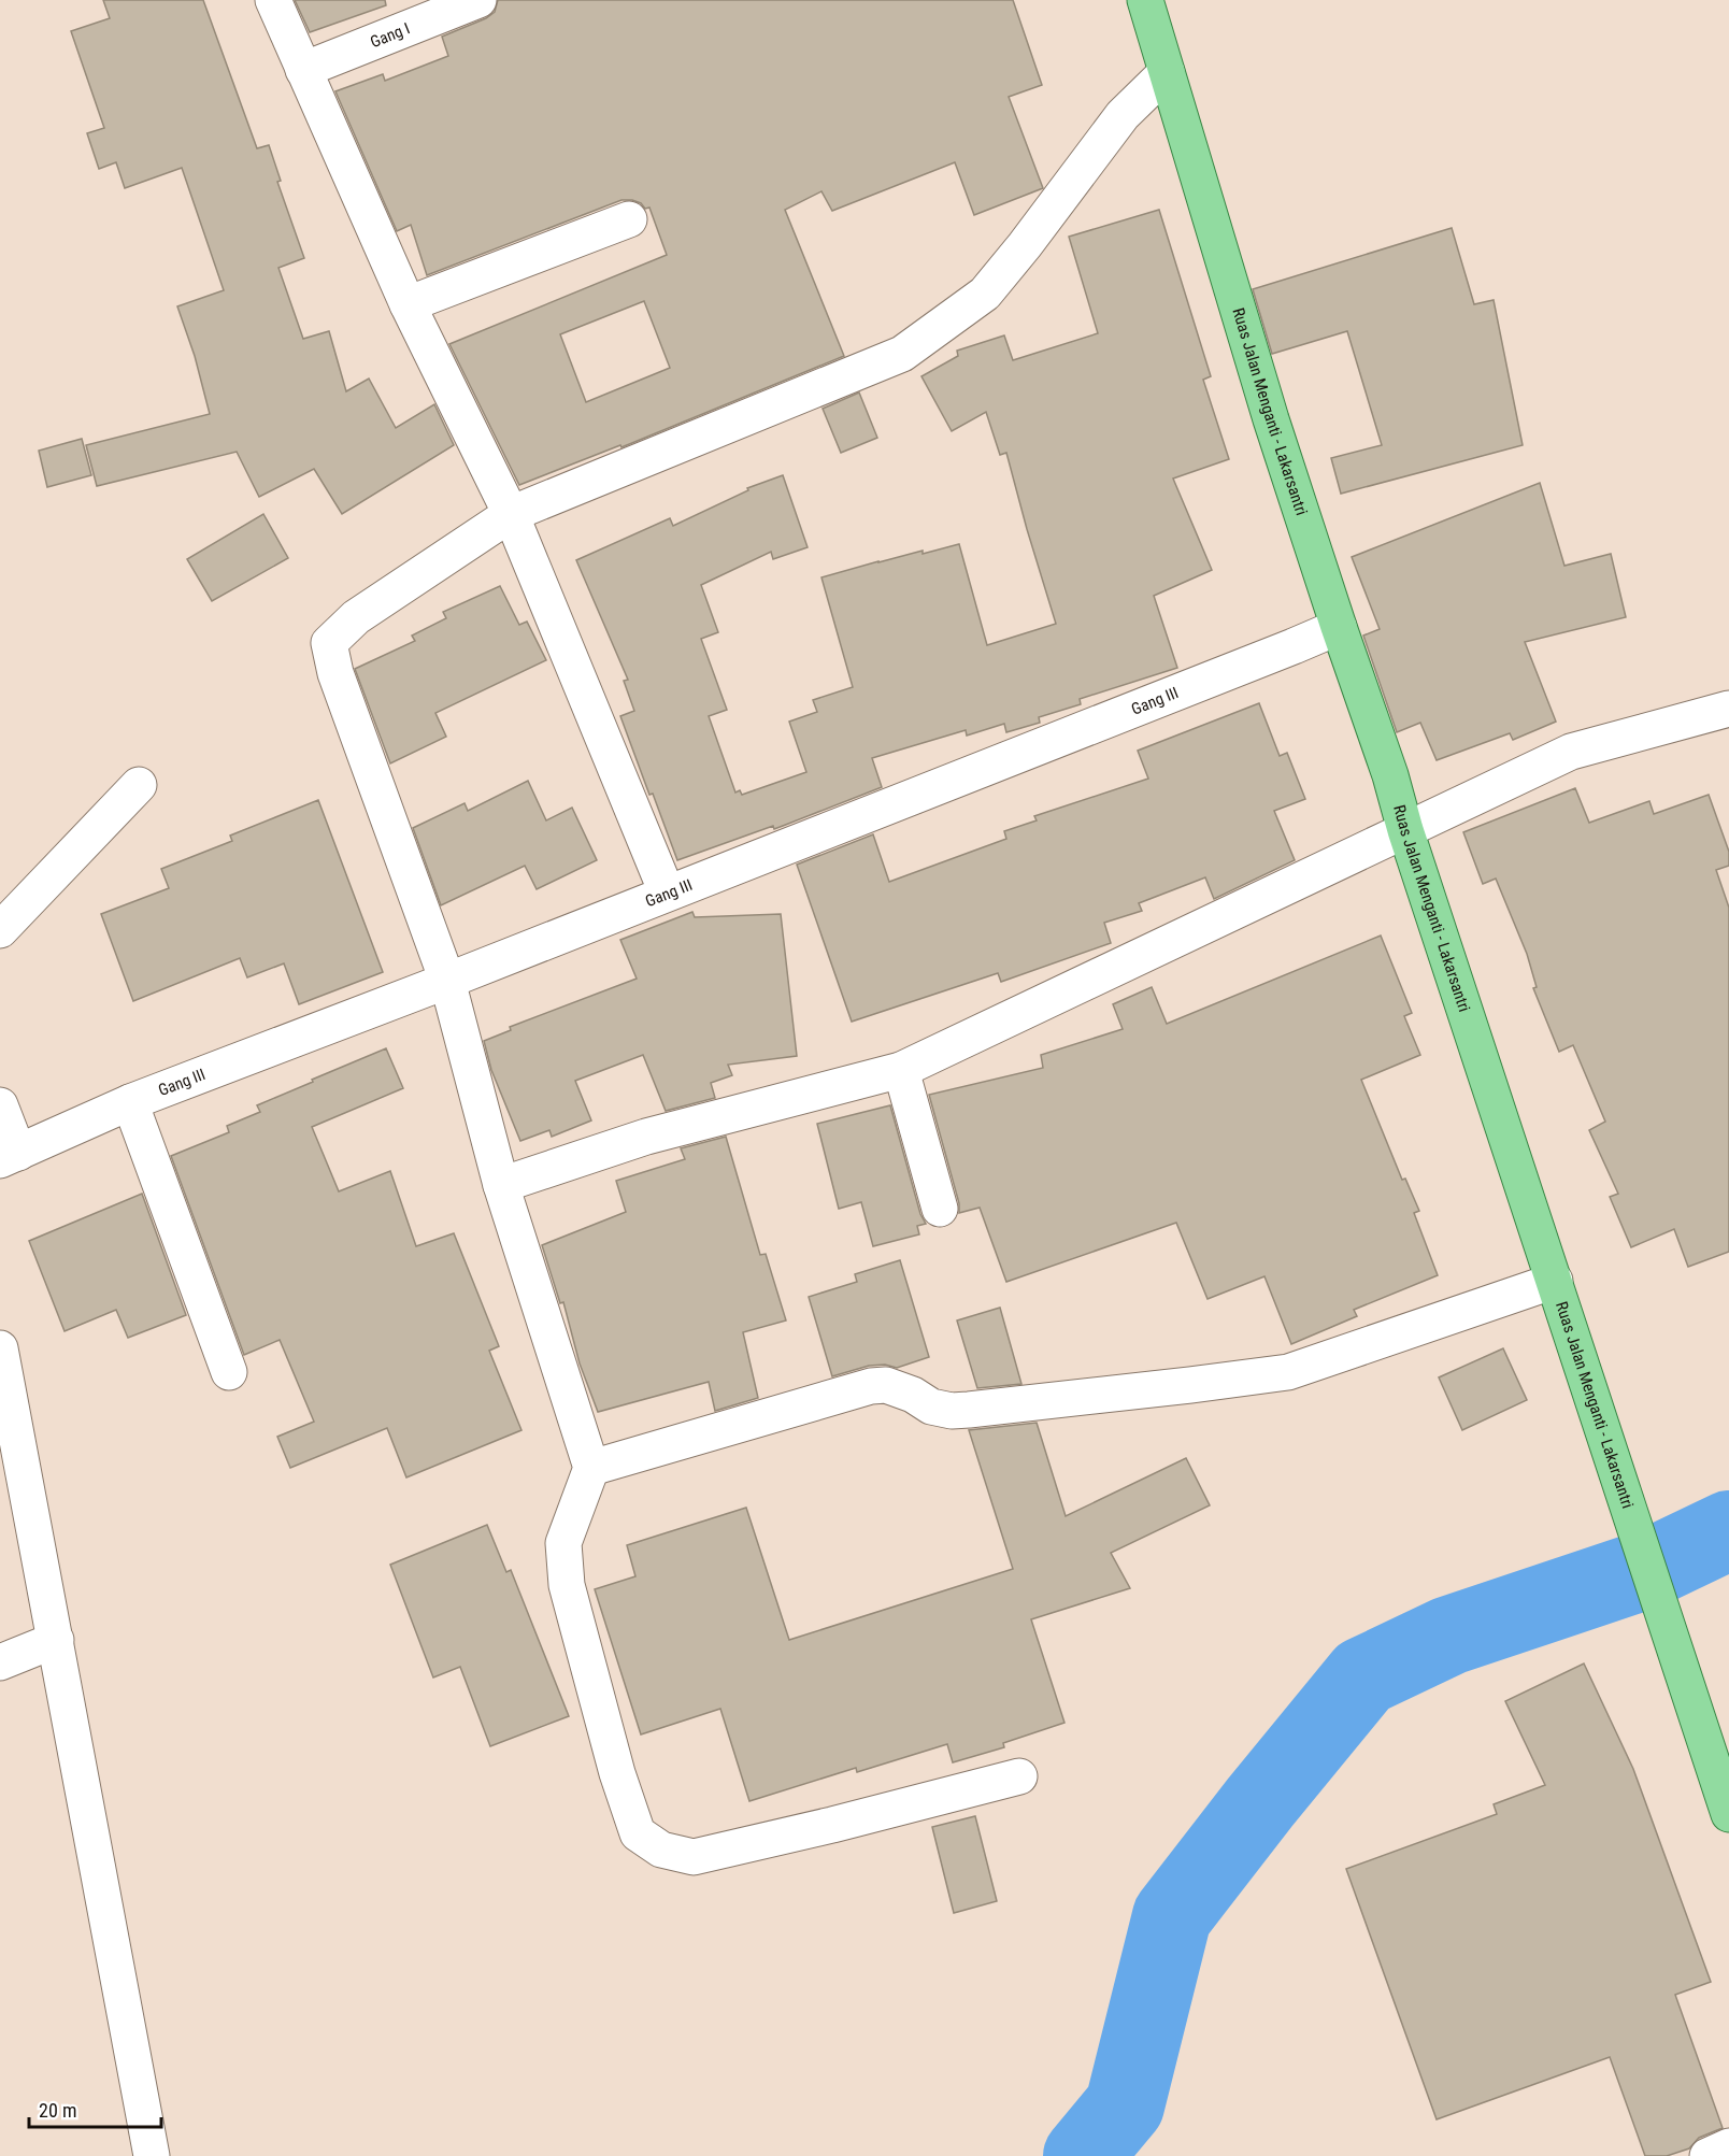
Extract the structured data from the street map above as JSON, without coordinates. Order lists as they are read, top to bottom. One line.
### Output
{"streets":{"main road":["Ruas Jalan Menganti - Lakarsantri"],"street":["Gang I","Gang III"]},"crossings":[["Ruas Jalan Menganti - Lakarsantri","Gang III"]],"scale_bar":"20 m"}
